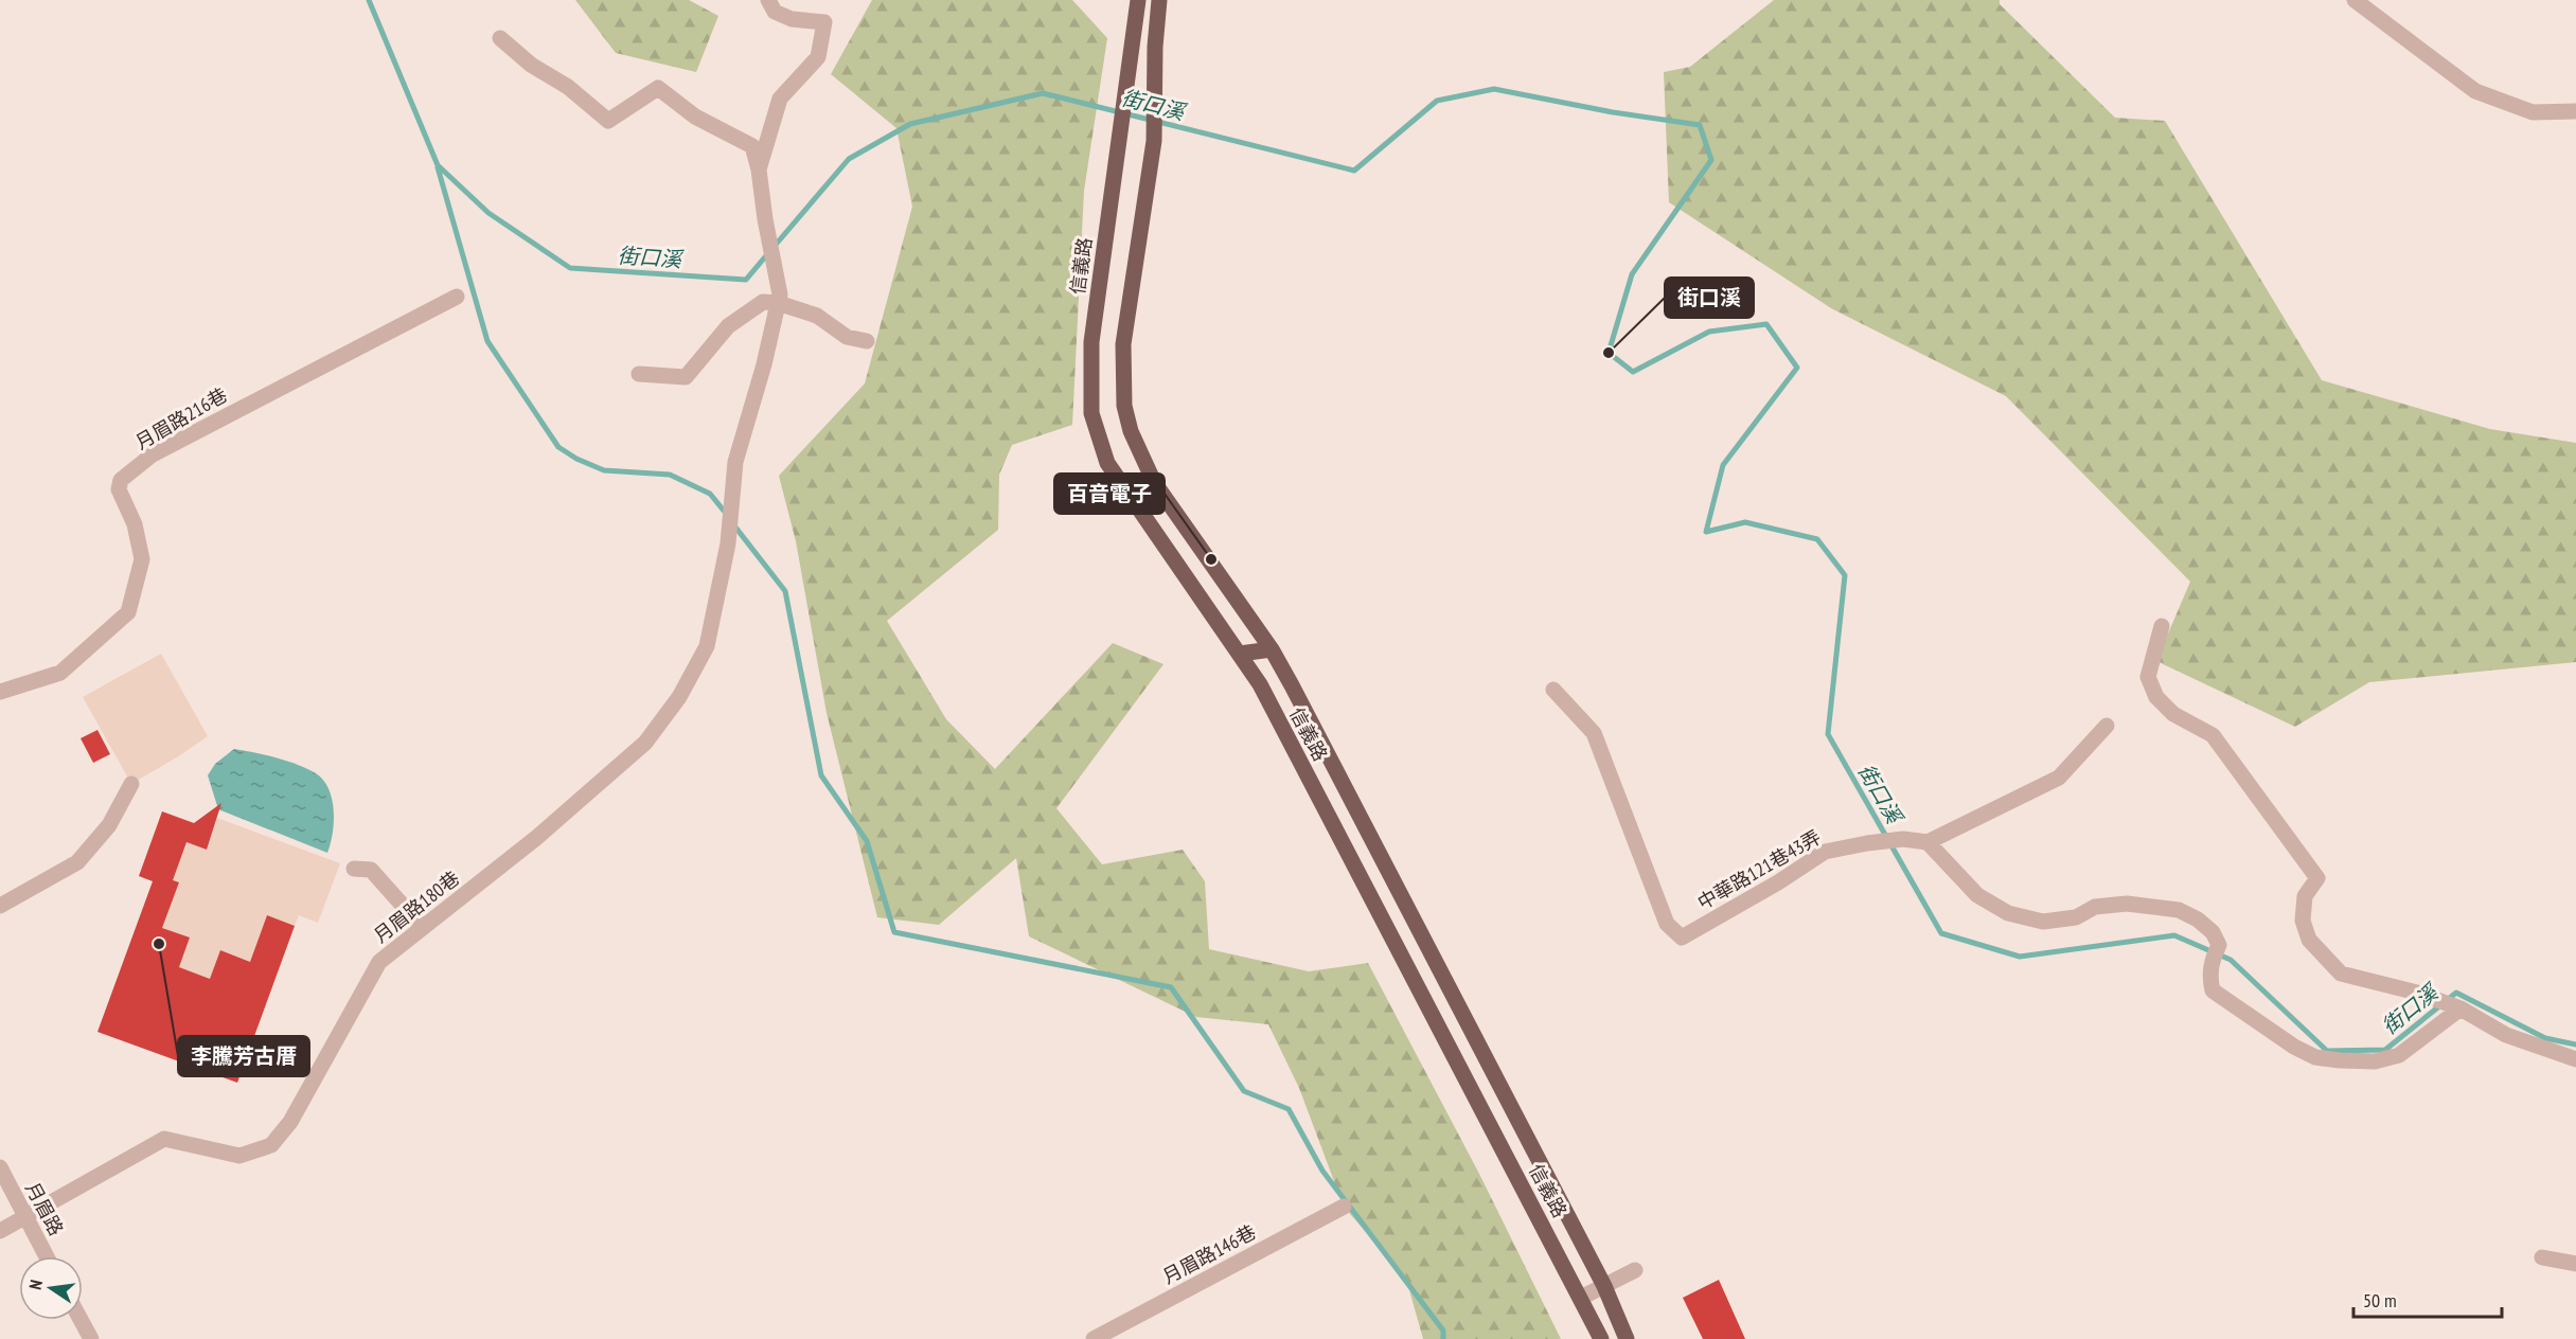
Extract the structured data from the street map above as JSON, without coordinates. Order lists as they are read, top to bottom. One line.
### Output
{"streets":{"main road":["信義路"],"street":["月眉路216巷","中華路121巷43弄","月眉路180巷","月眉路","月眉路146巷"]},"crossings":[["月眉路180巷","月眉路"]],"water":["街口溪"],"places":["街口溪","百音電子","李騰芳古厝"],"scale_bar":"50 m","north":"left"}
